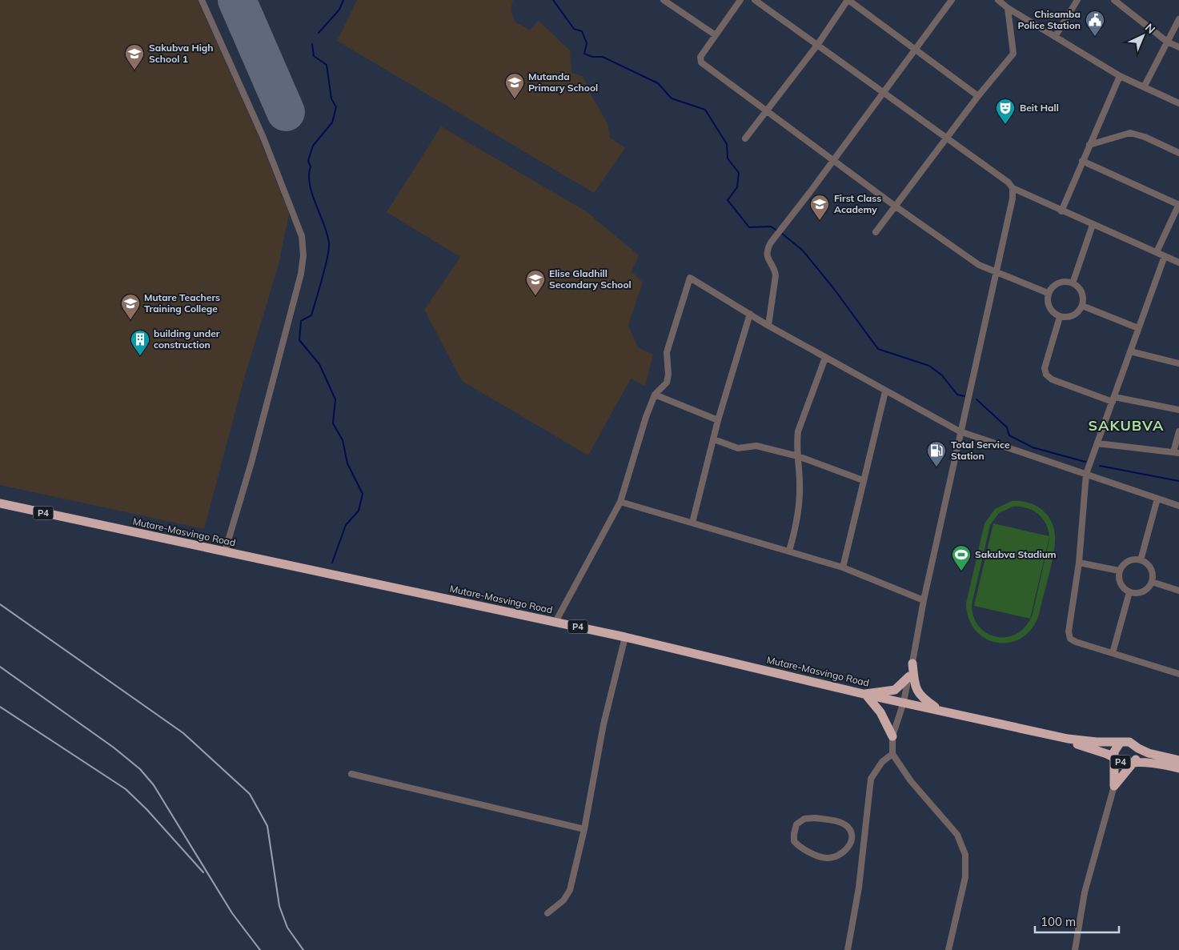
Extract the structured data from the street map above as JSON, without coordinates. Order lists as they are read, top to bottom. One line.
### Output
{"streets":{"highway":["P4","Mutare-Masvingo Road"]},"districts":["SAKUBVA"],"places":{"public building":["Chisamba Police Station"],"school or university":["Sakubva High School 1","Mutanda Primary School","First Class Academy","Elise Gladhill Secondary School","Mutare Teachers Training College"],"theatre":["Beit Hall"],"building":["building under construction"],"fuel station":["Total Service Station"],"sports":["Sakubva Stadium"]},"scale_bar":"100 m","north":"top right"}
